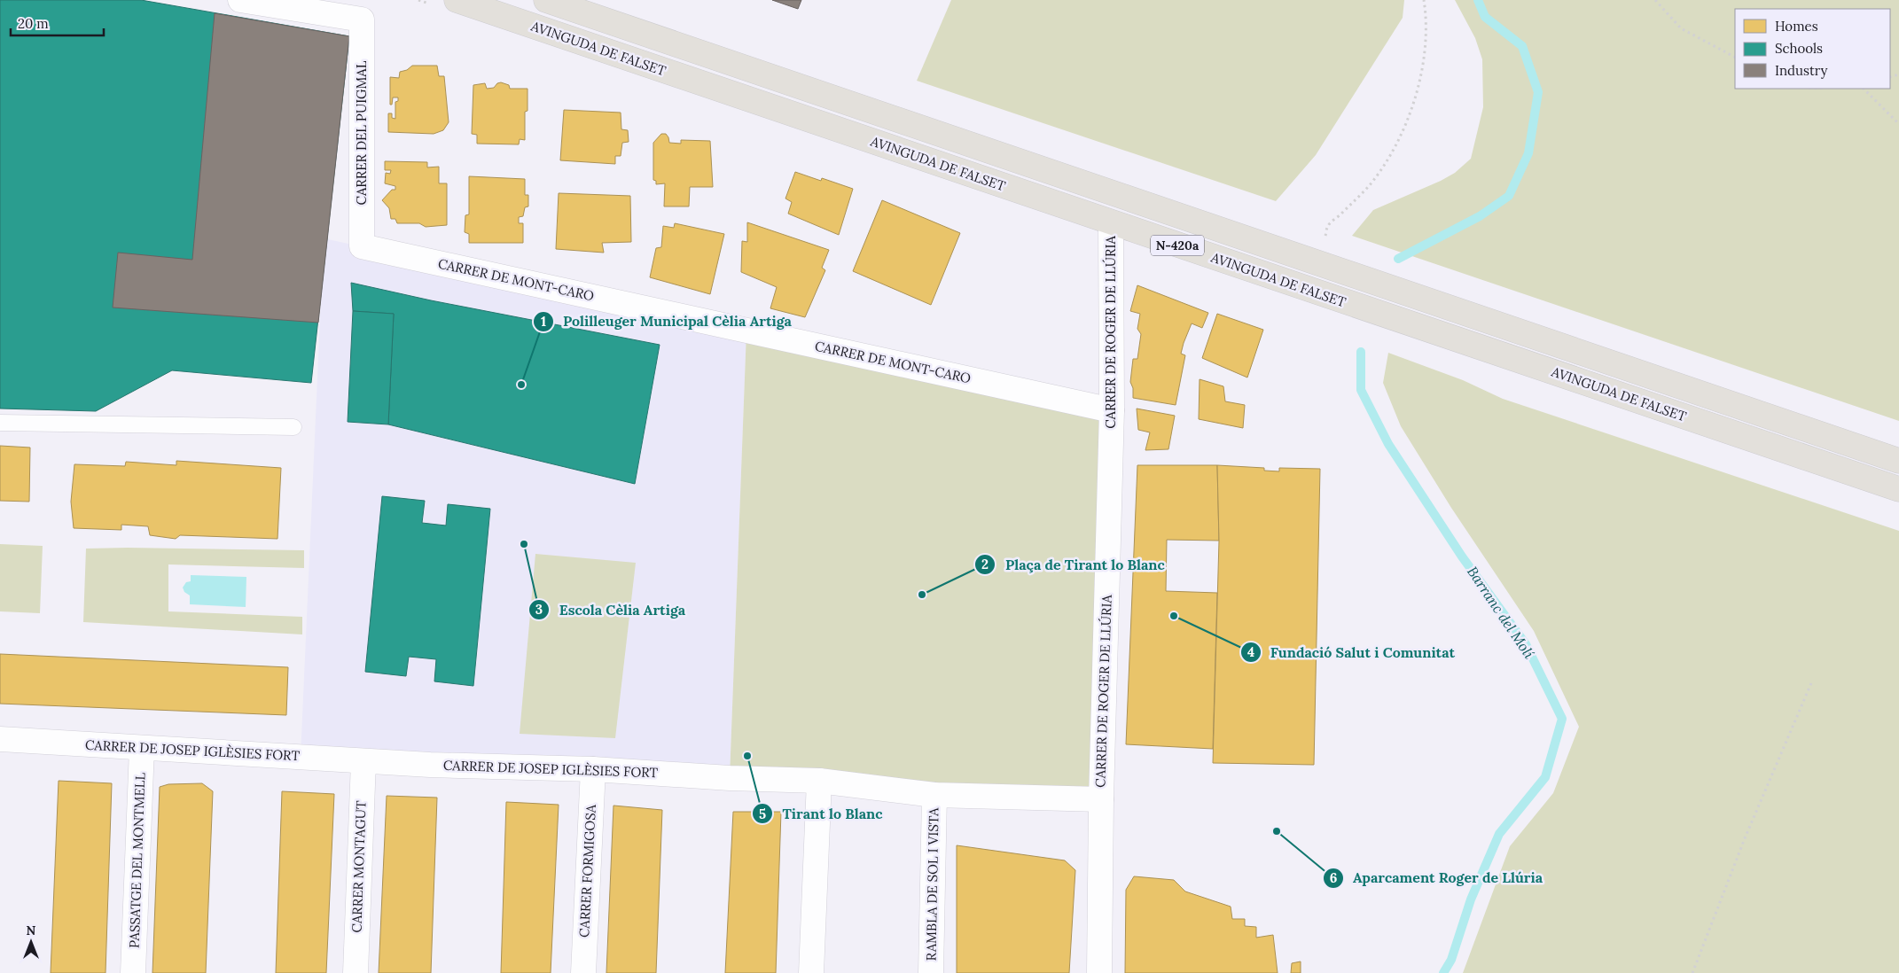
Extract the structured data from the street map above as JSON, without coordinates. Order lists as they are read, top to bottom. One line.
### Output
{"streets":{"main road":["AVINGUDA DE FALSET","N-420a"],"street":["CARRER DEL PUIGMAL","CARRER DE MONT-CARO","CARRER DE ROGER DE LLÚRIA","CARRER DE JOSEP IGLÈSIES FORT","PASSATGE DEL MONTMELL","CARRER MONTAGUT","CARRER FORMIGOSA","RAMBLA DE SOL I VISTA"]},"crossings":[["AVINGUDA DE FALSET","CARRER DE ROGER DE LLÚRIA"],["CARRER DEL PUIGMAL","CARRER DE MONT-CARO"],["CARRER DE MONT-CARO","CARRER DE ROGER DE LLÚRIA"],["CARRER DE ROGER DE LLÚRIA","CARRER DE JOSEP IGLÈSIES FORT"],["CARRER DE JOSEP IGLÈSIES FORT","PASSATGE DEL MONTMELL"],["CARRER DE JOSEP IGLÈSIES FORT","CARRER MONTAGUT"],["CARRER DE JOSEP IGLÈSIES FORT","CARRER FORMIGOSA"],["CARRER DE JOSEP IGLÈSIES FORT","RAMBLA DE SOL I VISTA"]],"water":["Barranc del Molí"],"places":["Polilleuger Municipal Cèlia Artiga","Escola Cèlia Artiga","Plaça de Tirant lo Blanc","Fundació Salut i Comunitat","Tirant lo Blanc","Aparcament Roger de Llúria"],"legend":["Homes","Schools","Industry"],"scale_bar":"20 m","north":"top"}
